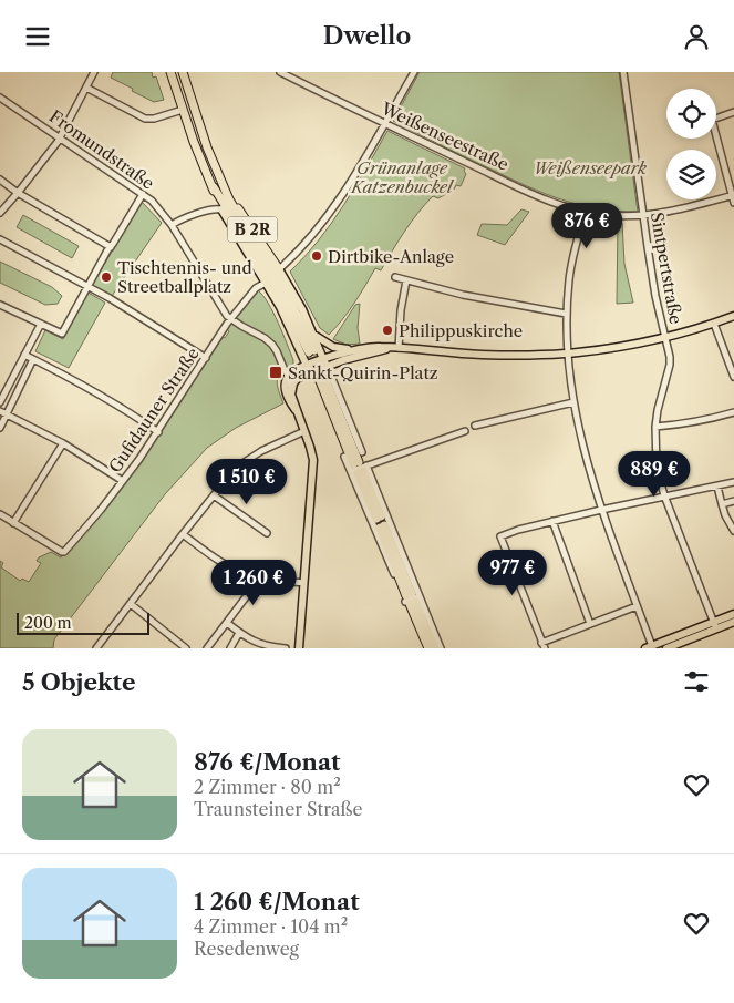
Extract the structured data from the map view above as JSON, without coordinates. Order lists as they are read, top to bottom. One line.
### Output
{"streets":{"highway":["B 2R"],"street":["Weißenseestraße","Fromundstraße","Sintpertstraße","Gufidauner Straße"]},"crossings":[["Weißenseestraße","Sintpertstraße"],["Fromundstraße","Gufidauner Straße"],["B 2R","Gufidauner Straße"]],"parks":["Grünanlage Katzenbuckel","Weißenseepark"],"places":{"other":["Dirtbike-Anlage","Tischtennis- und Streetballplatz","Philippuskirche"],"transit":["Sankt-Quirin-Platz"]},"scale_bar":"200 m","page":{"header":"Dwello","price":["876 €","889 €","1 510 €","977 €","1 260 €"],"scale":"200 m","heading":"5 Objekte","list":[{"name":"876 €/Monat","note":"2 Zimmer · 80 m² · Traunsteiner Straße"},{"name":"1 260 €/Monat","note":"4 Zimmer · 104 m² · Resedenweg"}]}}
